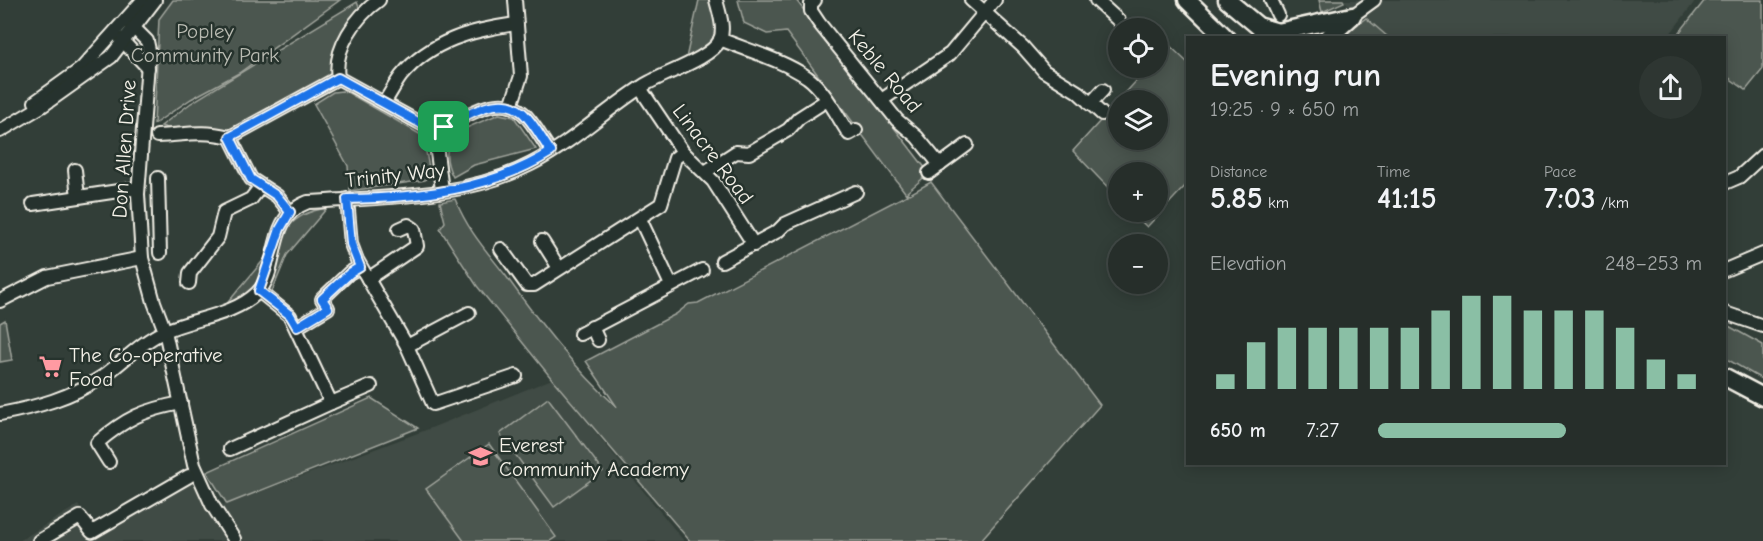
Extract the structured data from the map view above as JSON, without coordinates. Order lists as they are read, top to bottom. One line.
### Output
{"streets":{"street":["Keble Road","Don Allen Drive","Linacre Road","Trinity Way"]},"crossings":[["Linacre Road","Trinity Way"]],"parks":["Popley Community Park"],"places":{"supermarket":["The Co-operative Food"],"school or university":["Everest Community Academy"]},"page":{"map_buttons":["+","−"],"heading":["Evening run","19:25 · 9 × 650 m"],"stats":[["Distance","5.85 km"],["Time","41:15"],["Pace","7:03 /km"]],"chart":["Elevation","248–253 m"],"list":[{"name":"650 m","note":"7:27"}]}}
